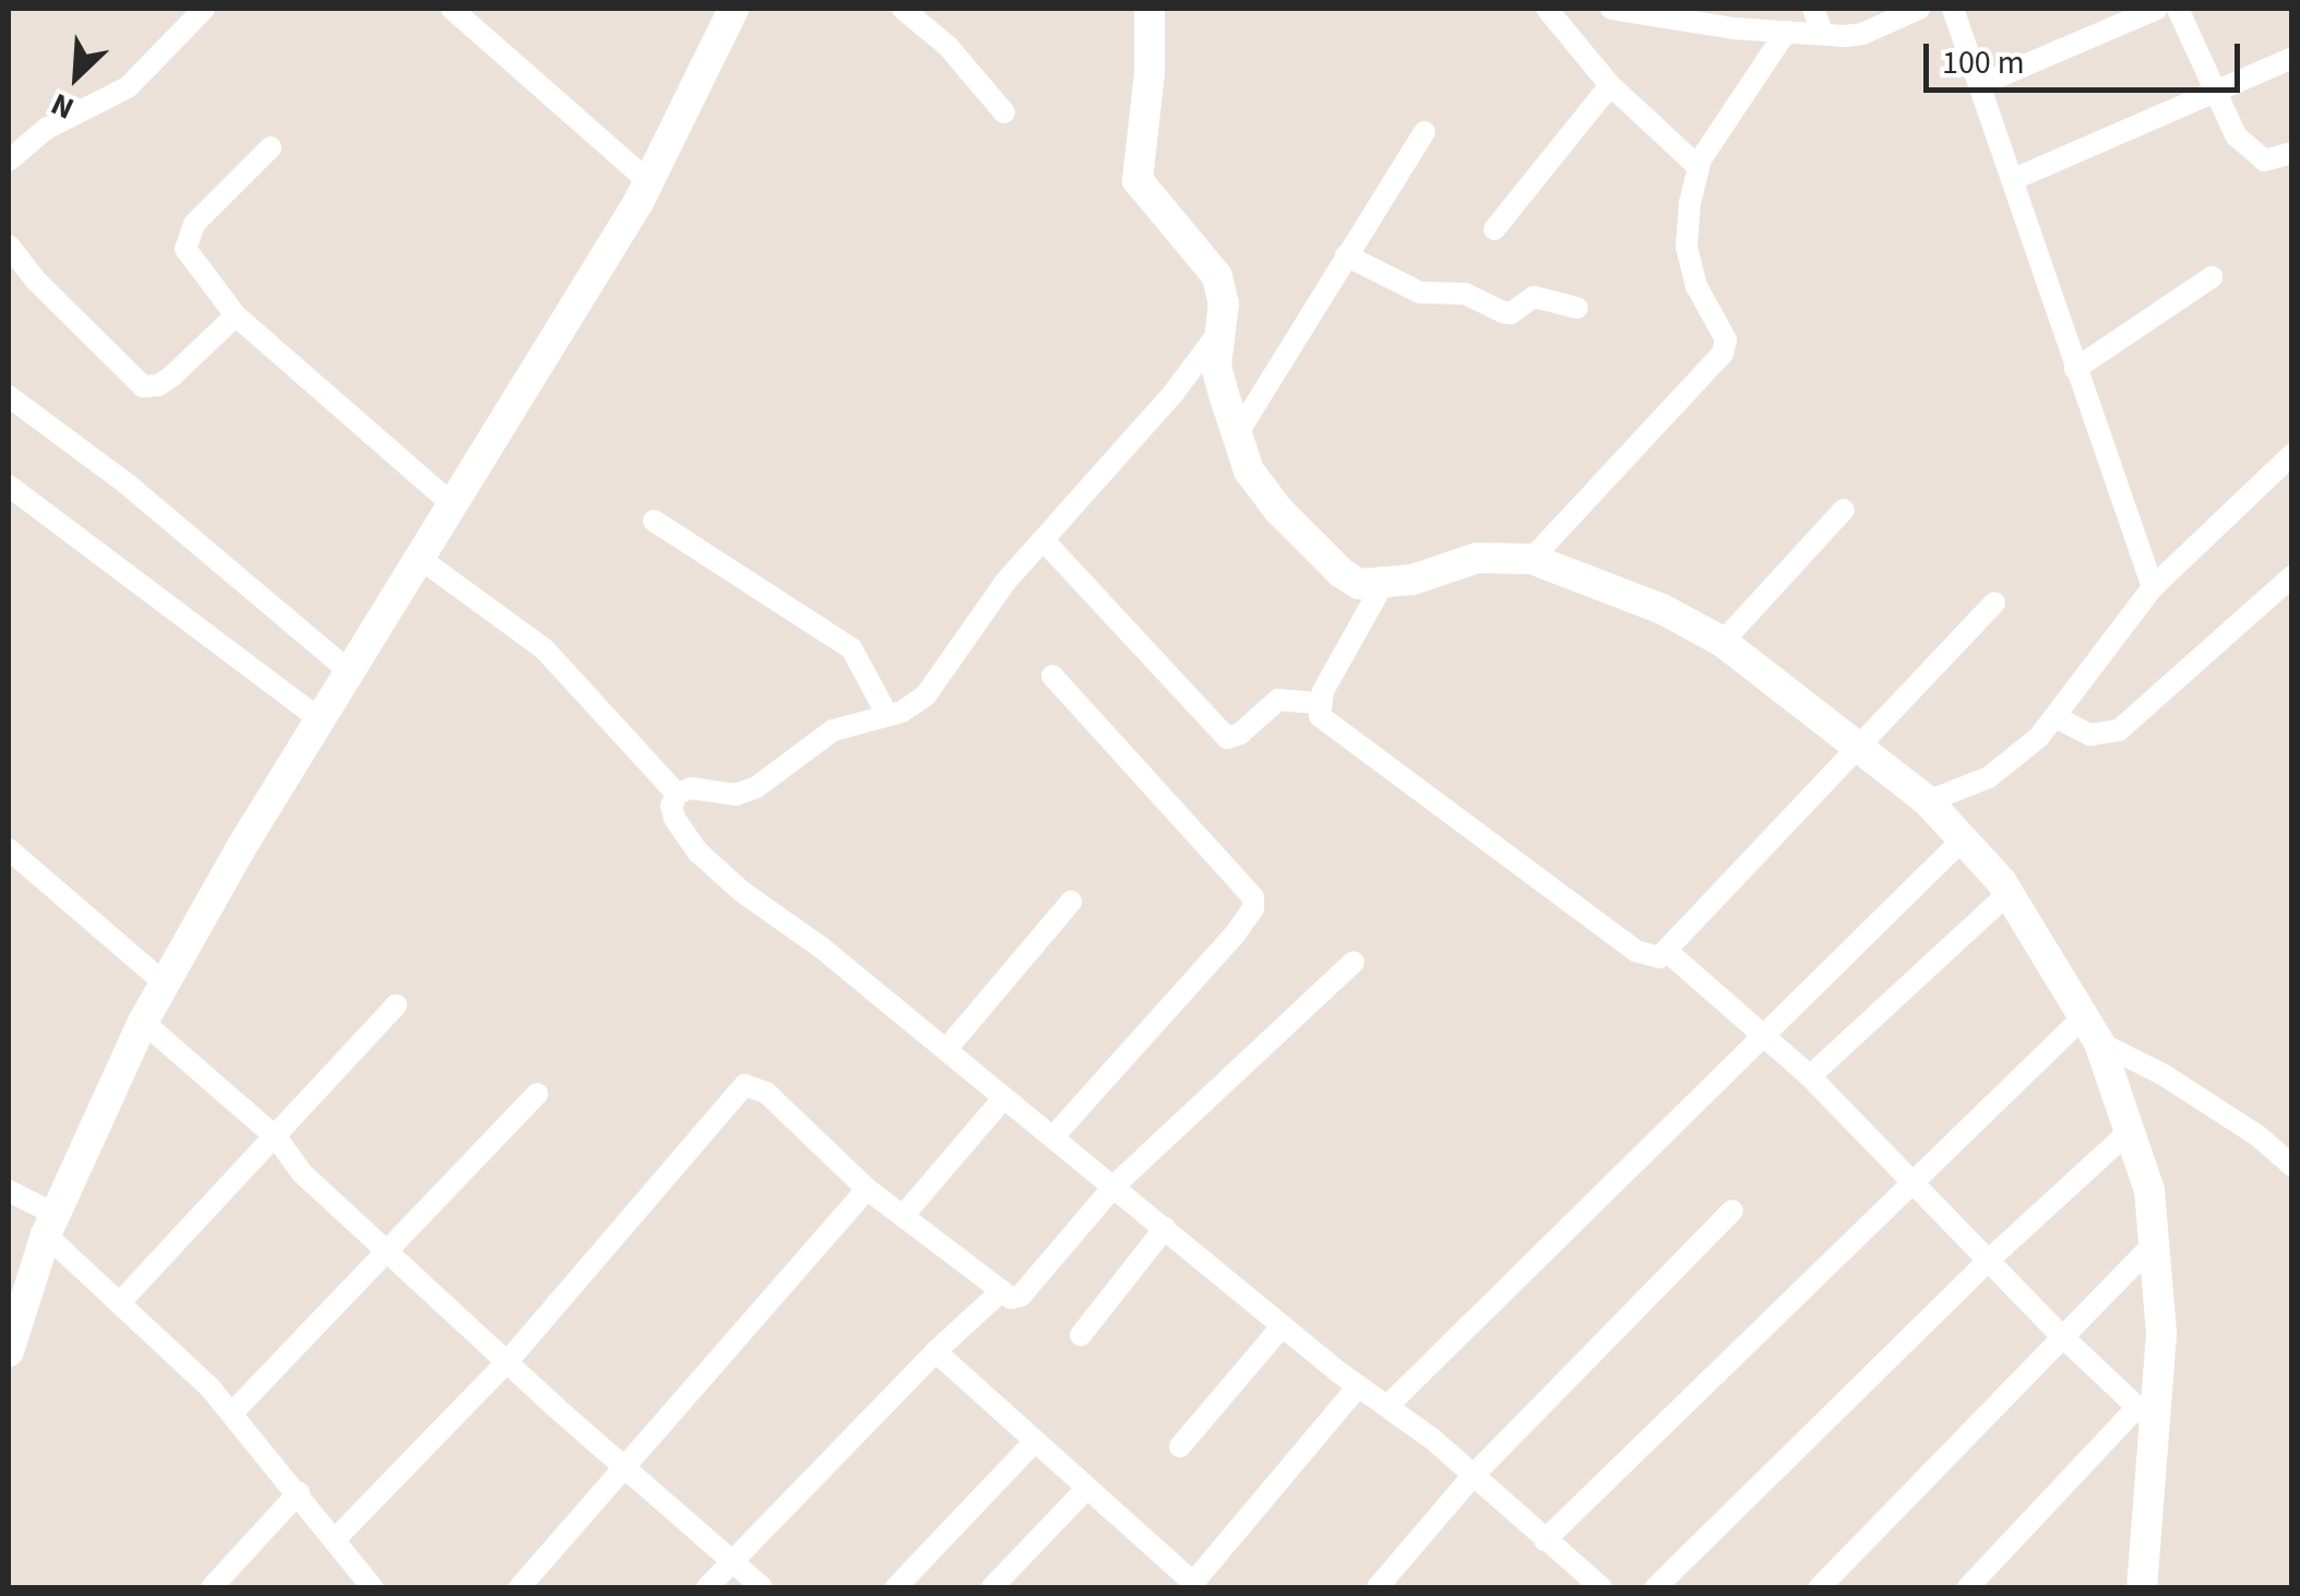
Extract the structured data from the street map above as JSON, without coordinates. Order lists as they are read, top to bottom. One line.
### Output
{"scale_bar":"100 m","north":"bottom left"}
